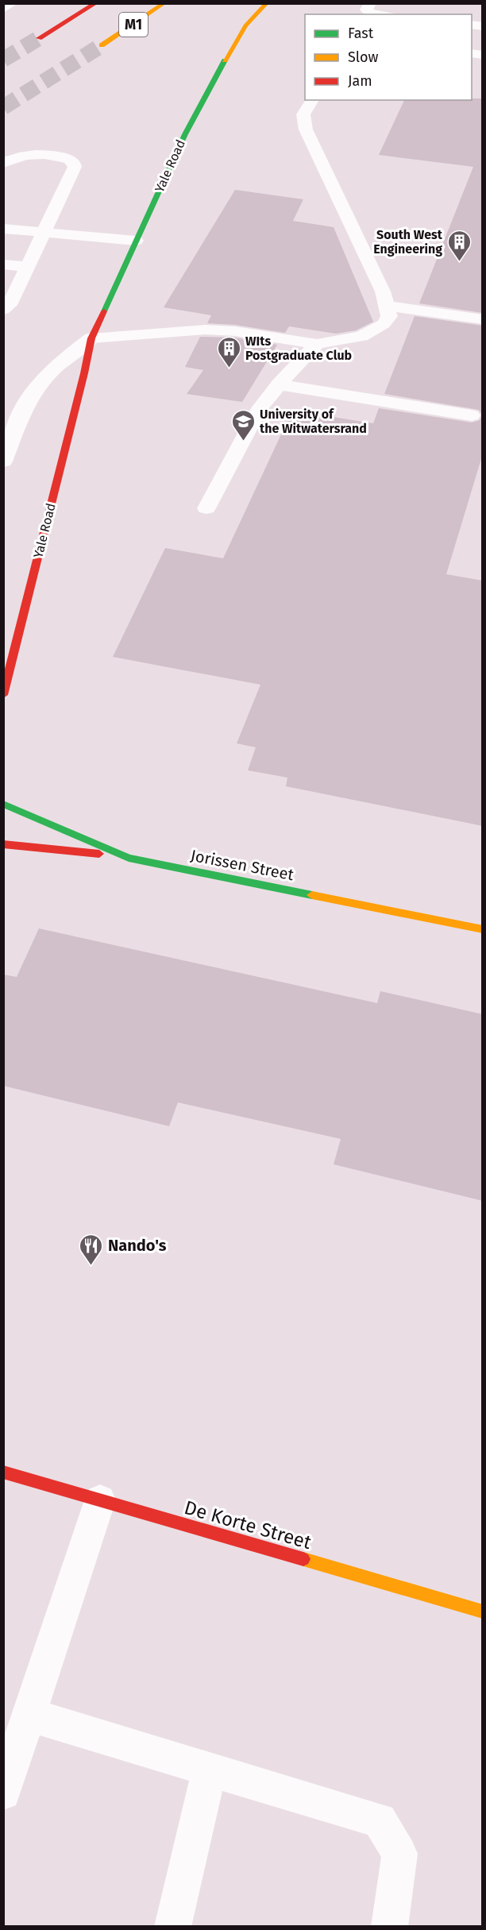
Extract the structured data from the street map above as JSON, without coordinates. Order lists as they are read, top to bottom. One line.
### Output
{"streets":{"main road":["M1","Yale Road","Jorissen Street","De Korte Street"]},"places":{"building":["South West Engineering","WIts Postgraduate Club"],"school or university":["University of the Witwatersrand"],"restaurant":["Nando's"]},"legend":["Fast","Slow","Jam"]}
